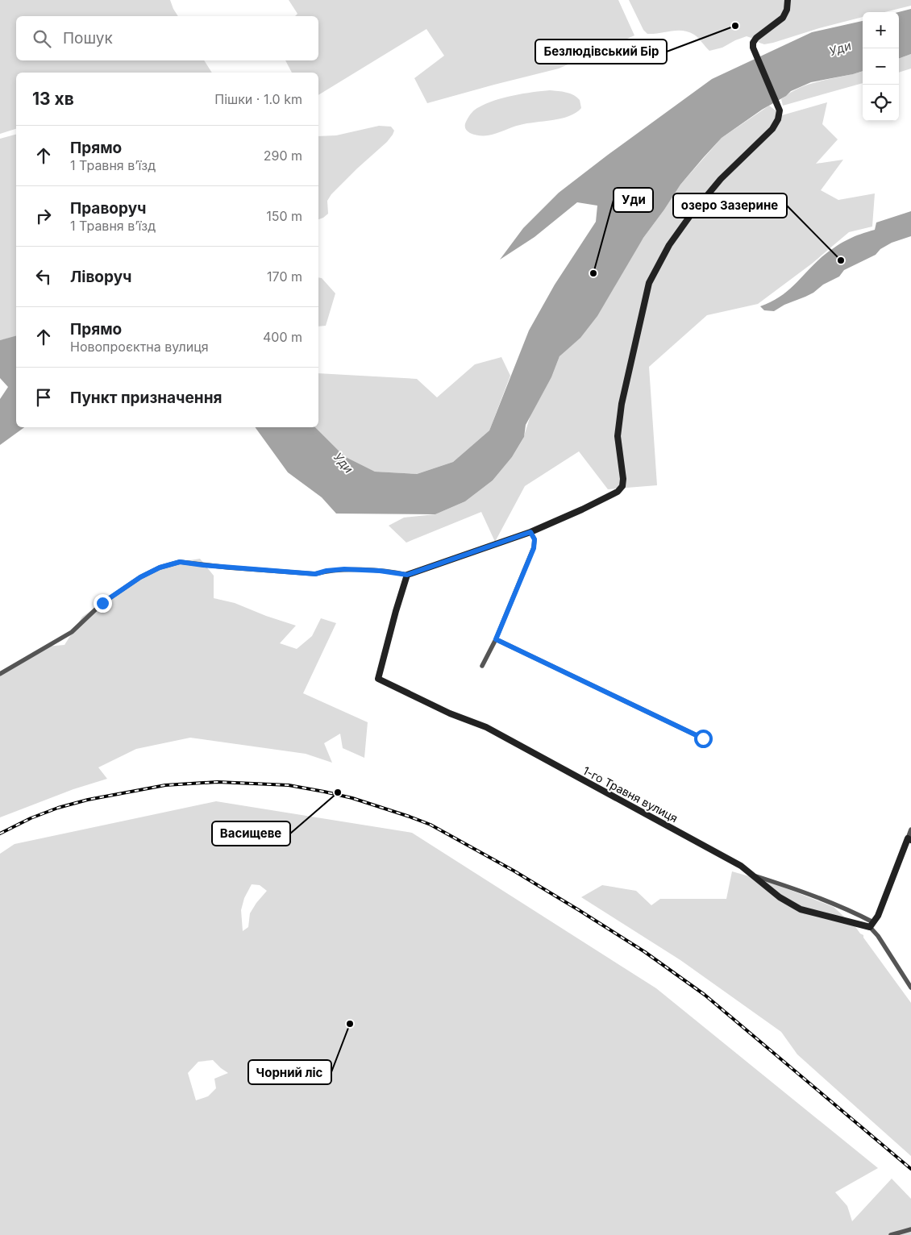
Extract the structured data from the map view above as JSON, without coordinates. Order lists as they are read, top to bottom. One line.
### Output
{"streets":{"street":["1-го Травня вулиця"]},"water":["Уди"],"places":["Безлюдівський Бір","озеро Зазерине","Уди","Васищеве","Чорний ліс"],"page":{"map_buttons":["+","−"],"search":"Пошук","heading":["13 хв","Пішки · 1.0 km"],"list":[["Прямо","1 Травня в’їзд","290 m"],["Праворуч","1 Травня в’їзд","150 m"],["Ліворуч","170 m"],["Прямо","Новопроєктна вулиця","400 m"],"Пункт призначення"]}}
